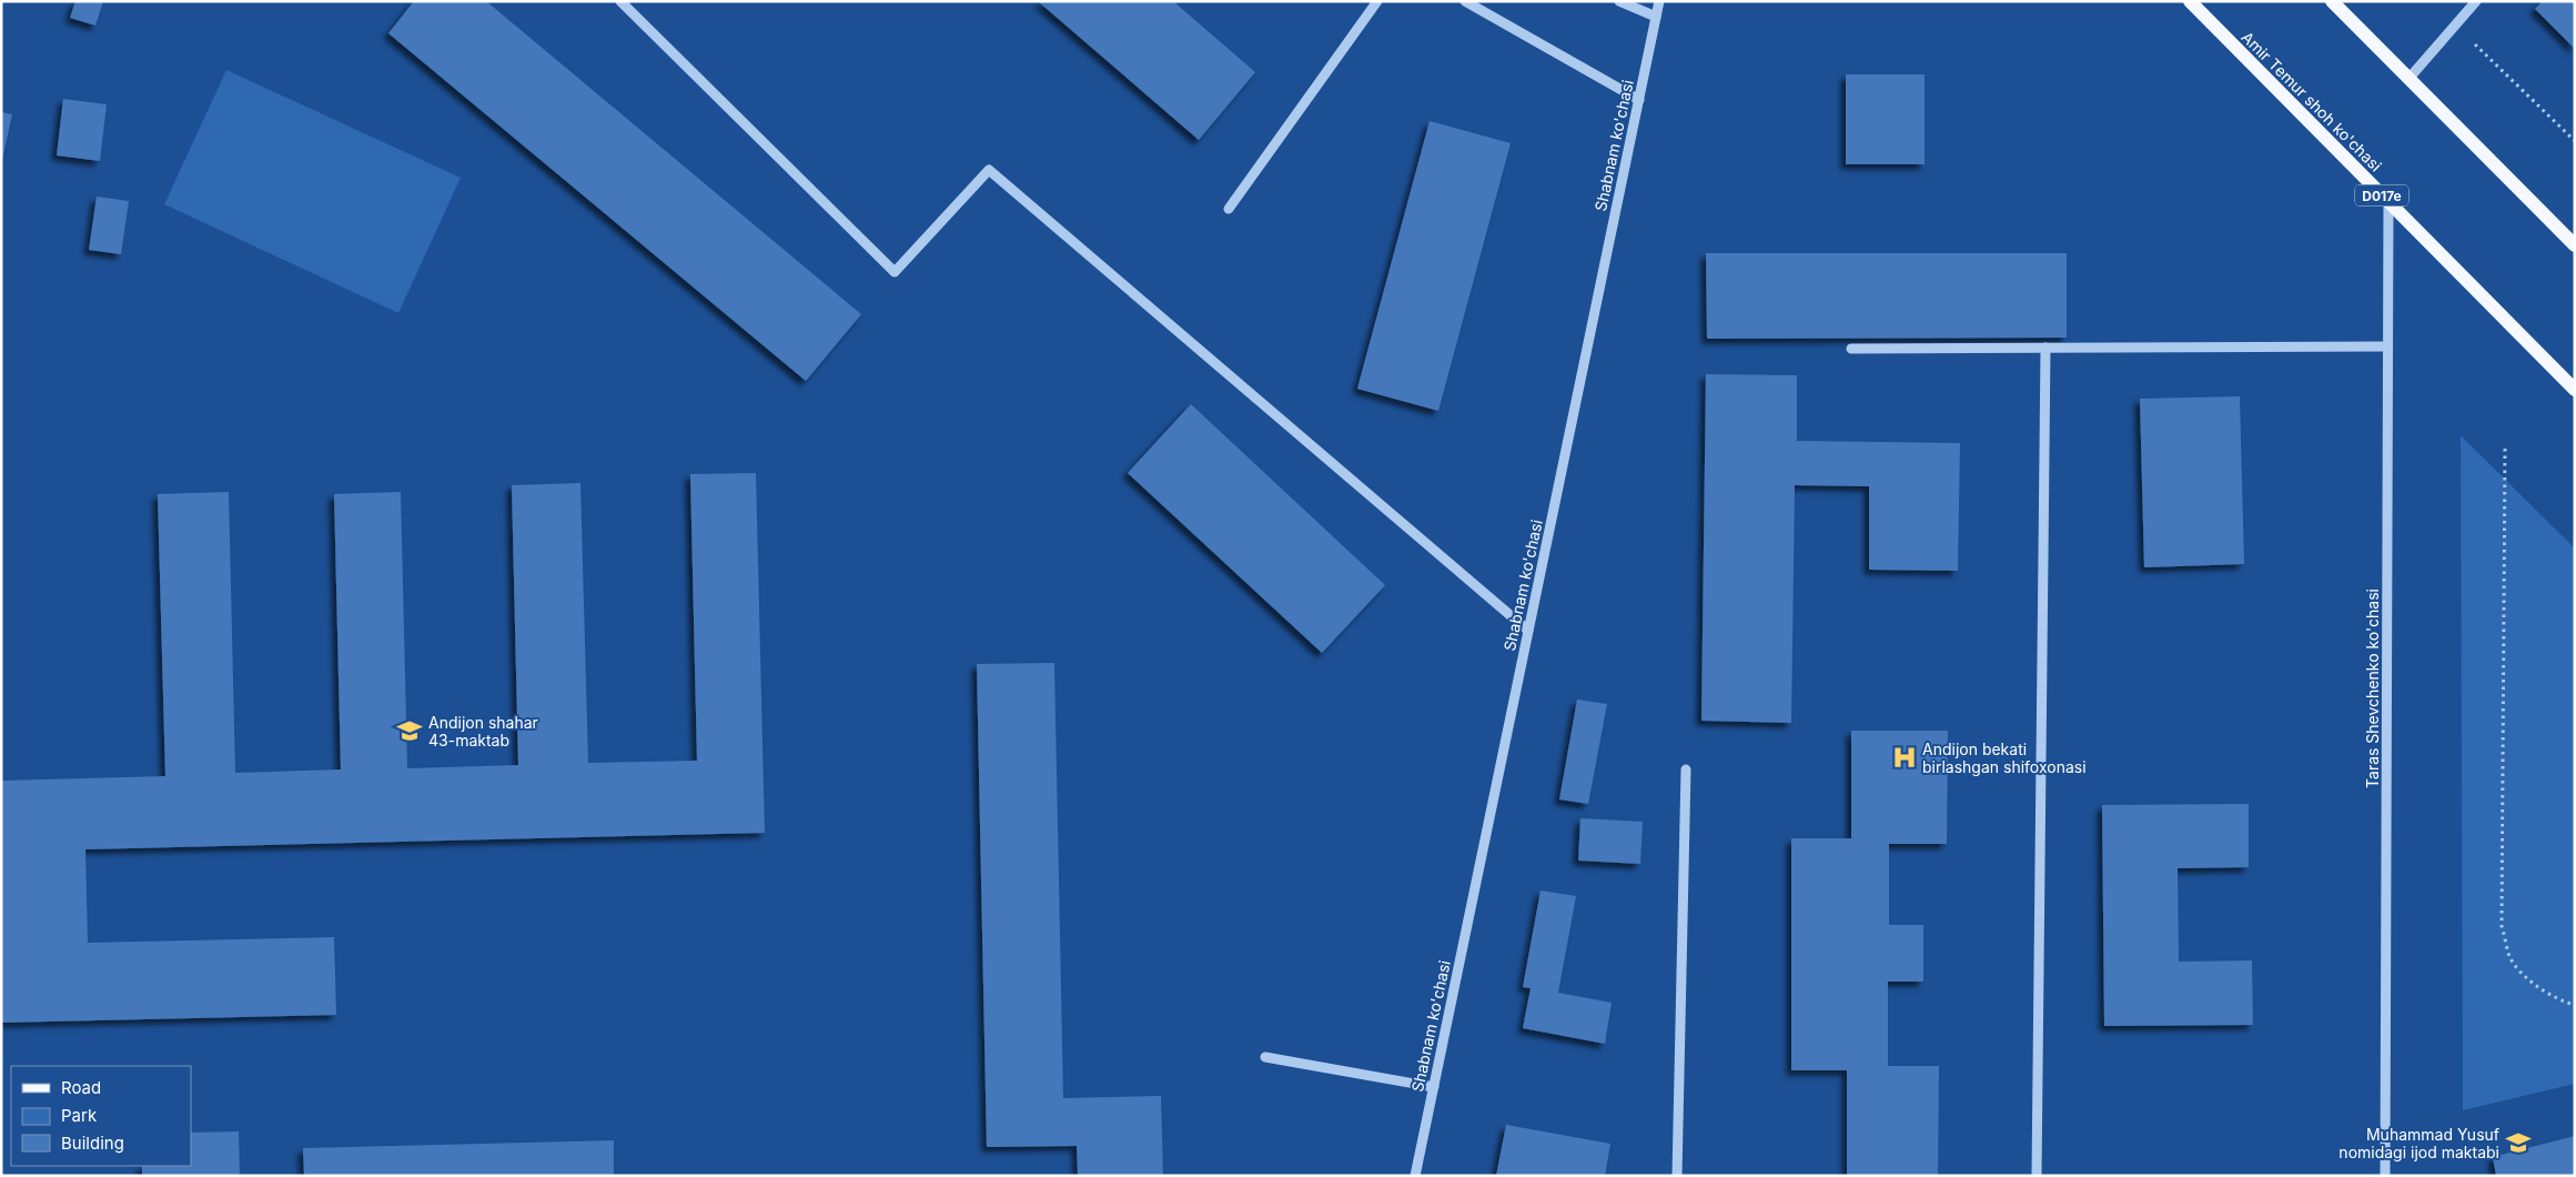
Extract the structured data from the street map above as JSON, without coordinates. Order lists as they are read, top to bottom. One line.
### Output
{"streets":{"main road":["Amir Temur shoh ko'chasi","D017e"],"street":["Shabnam ko'chasi","Taras Shevchenko ko'chasi"]},"crossings":[["Amir Temur shoh ko'chasi","Taras Shevchenko ko'chasi"]],"places":{"school or university":["Andijon shahar 43-maktab","Muhammad Yusuf nomidagi ijod maktabi"],"hospital":["Аndijon bekati birlashgan shifoxonasi"]},"legend":["Road","Park","Building"]}
